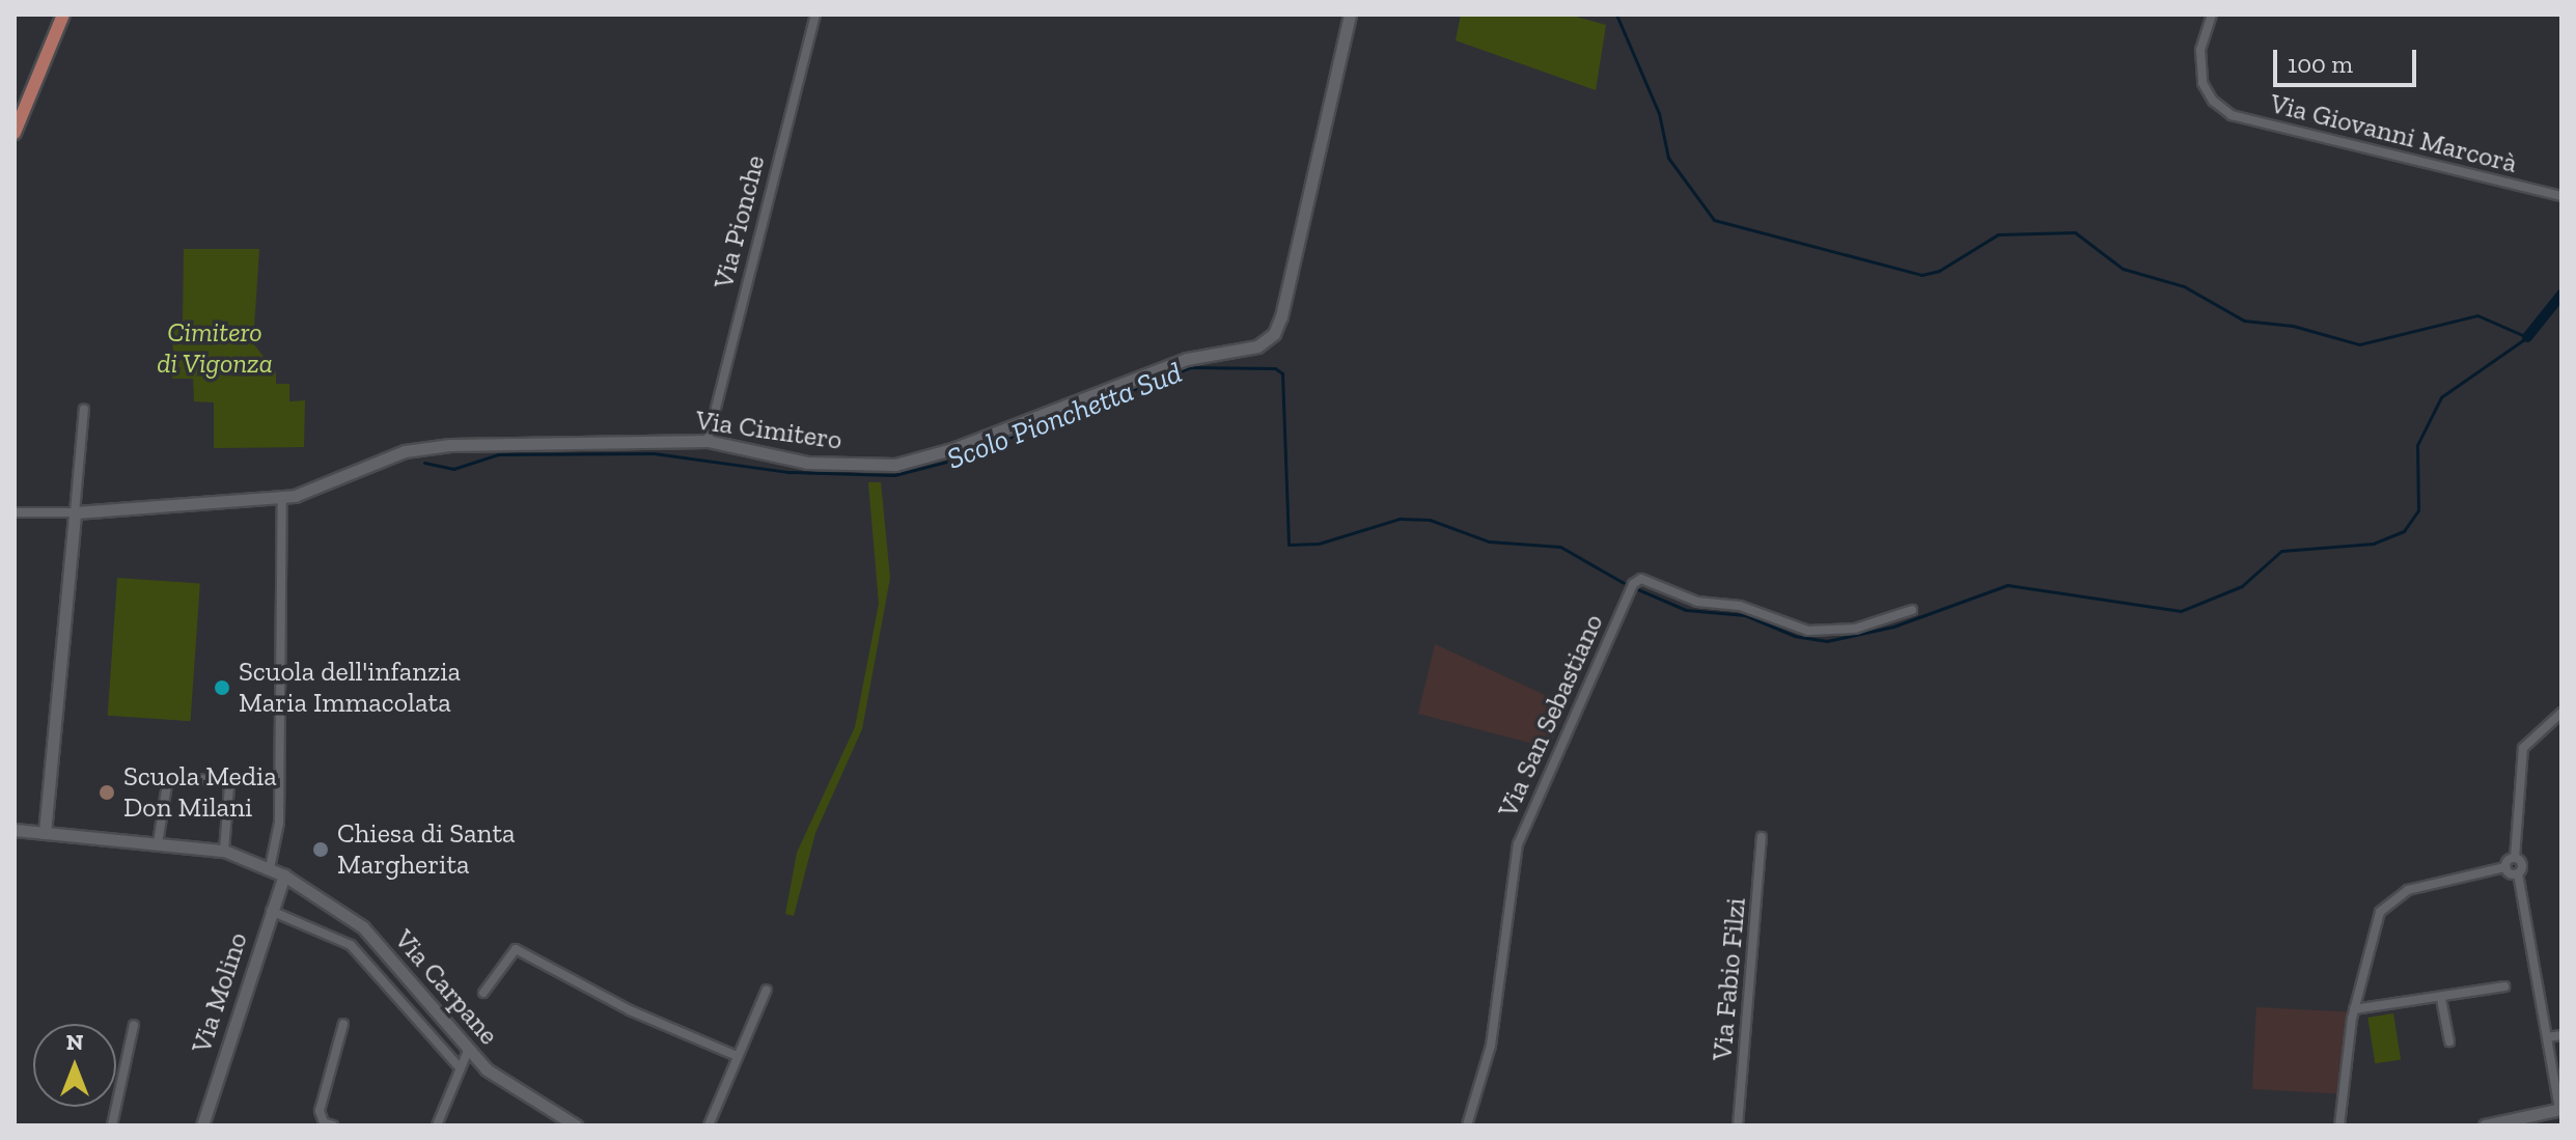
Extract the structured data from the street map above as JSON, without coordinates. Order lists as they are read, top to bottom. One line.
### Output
{"streets":{"street":["Via Giovanni Marcorà","Via Pionche","Via Cimitero","Via San Sebastiano","Via Fabio Filzi","Via Carpane","Via Molino"]},"crossings":[["Via Pionche","Via Cimitero"],["Via Carpane","Via Molino"]],"water":["Scolo Pionchetta Sud"],"parks":["Cimitero di Vigonza"],"places":["Scuola dell'infanzia Maria Immacolata","Scuola Media Don Milani","Chiesa di Santa Margherita"],"scale_bar":"100 m","north":"top"}
